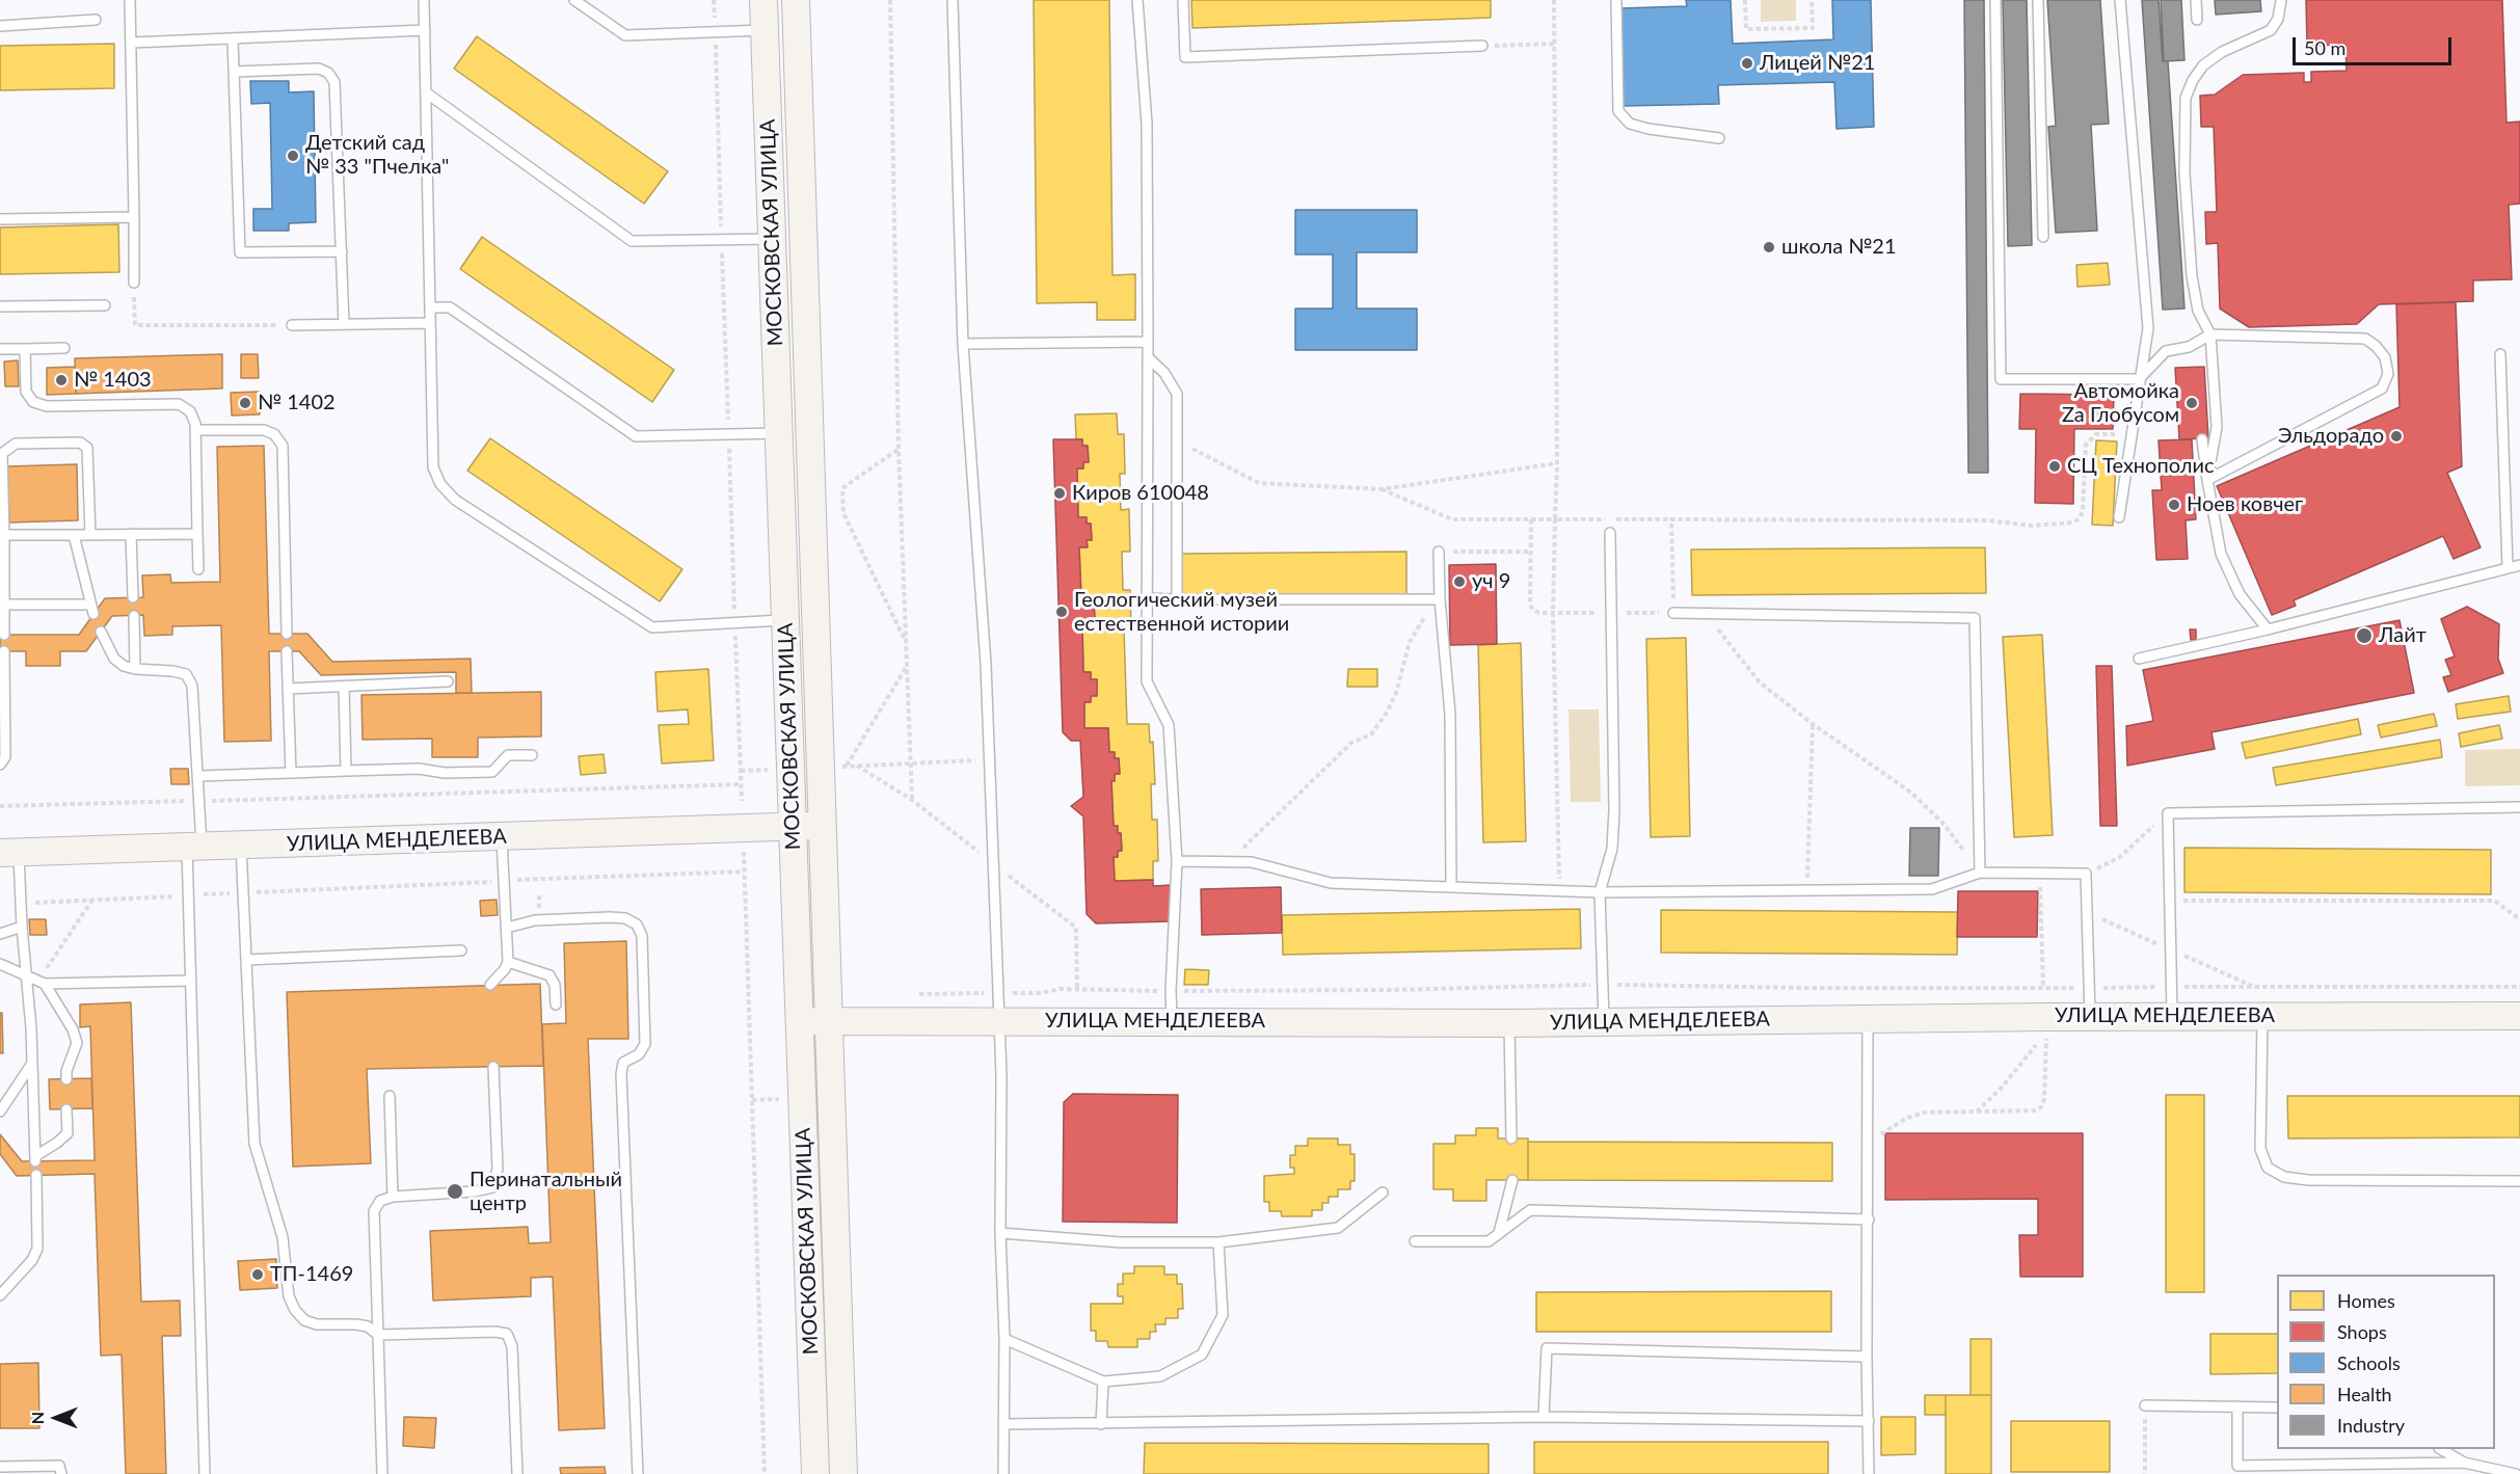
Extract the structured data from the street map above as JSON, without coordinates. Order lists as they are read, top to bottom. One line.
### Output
{"streets":{"main road":["МОСКОВСКАЯ УЛИЦА","УЛИЦА МЕНДЕЛЕЕВА"]},"crossings":[["МОСКОВСКАЯ УЛИЦА","УЛИЦА МЕНДЕЛЕЕВА"]],"places":["Лицей №21","Детский сад № 33 \"Пчелка\"","школа №21","№ 1403","№ 1402","Автомойка Za Глобусом","Эльдорадо","СЦ Технополис","Киров 610048","Ноев ковчег","уч 9","Геологический музей естественной истории","Лайт","Перинатальный центр","ТП-1469"],"legend":["Homes","Shops","Schools","Health","Industry"],"scale_bar":"50 m","north":"left"}
